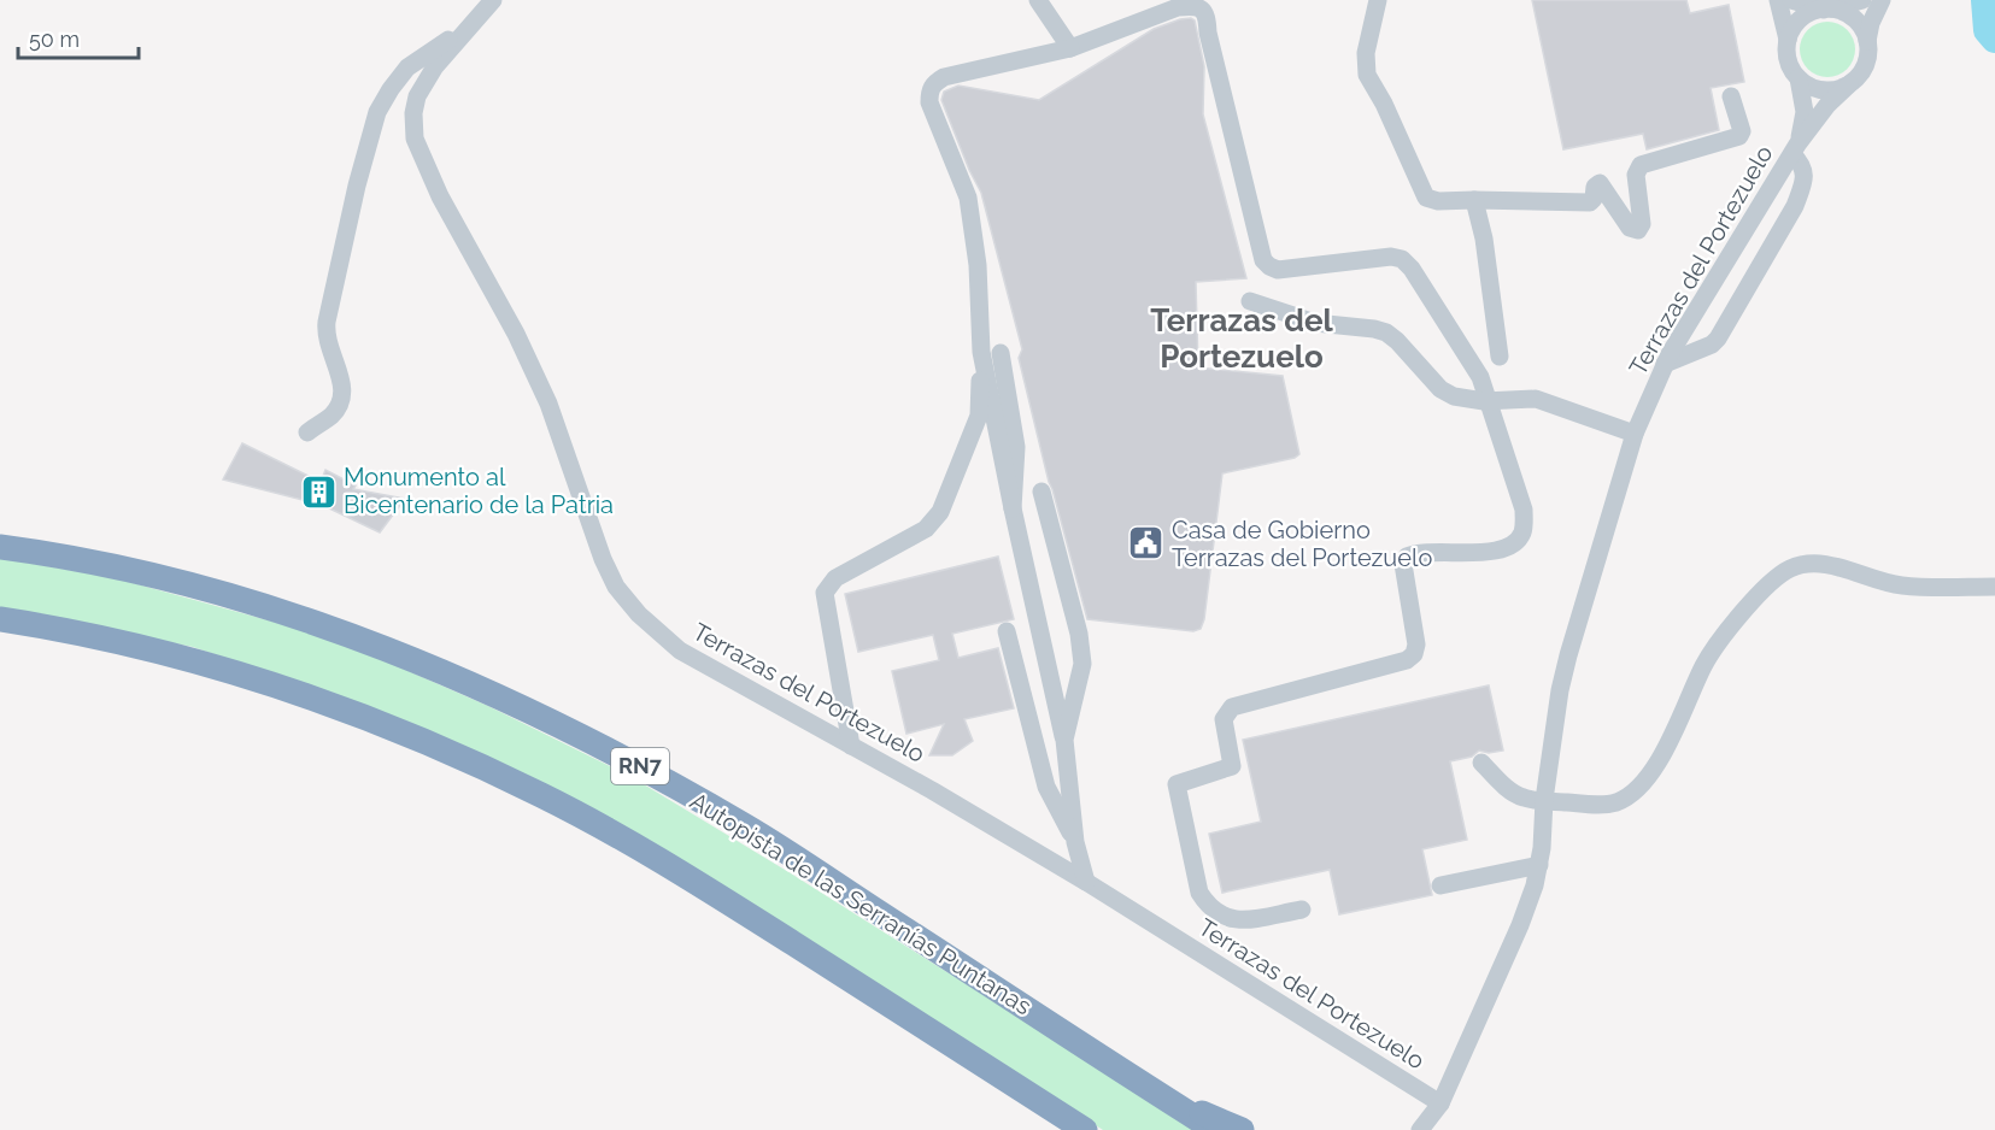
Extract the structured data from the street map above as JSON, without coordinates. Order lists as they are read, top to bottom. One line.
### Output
{"streets":{"highway":["RN7","Autopista de las Serranías Puntanas"],"street":["Terrazas del Portezuelo"]},"districts":["Terrazas del Portezuelo"],"places":{"building":["Monumento al Bicentenario de la Patria"],"public building":["Casa de Gobierno Terrazas del Portezuelo"]},"scale_bar":"50 m"}
